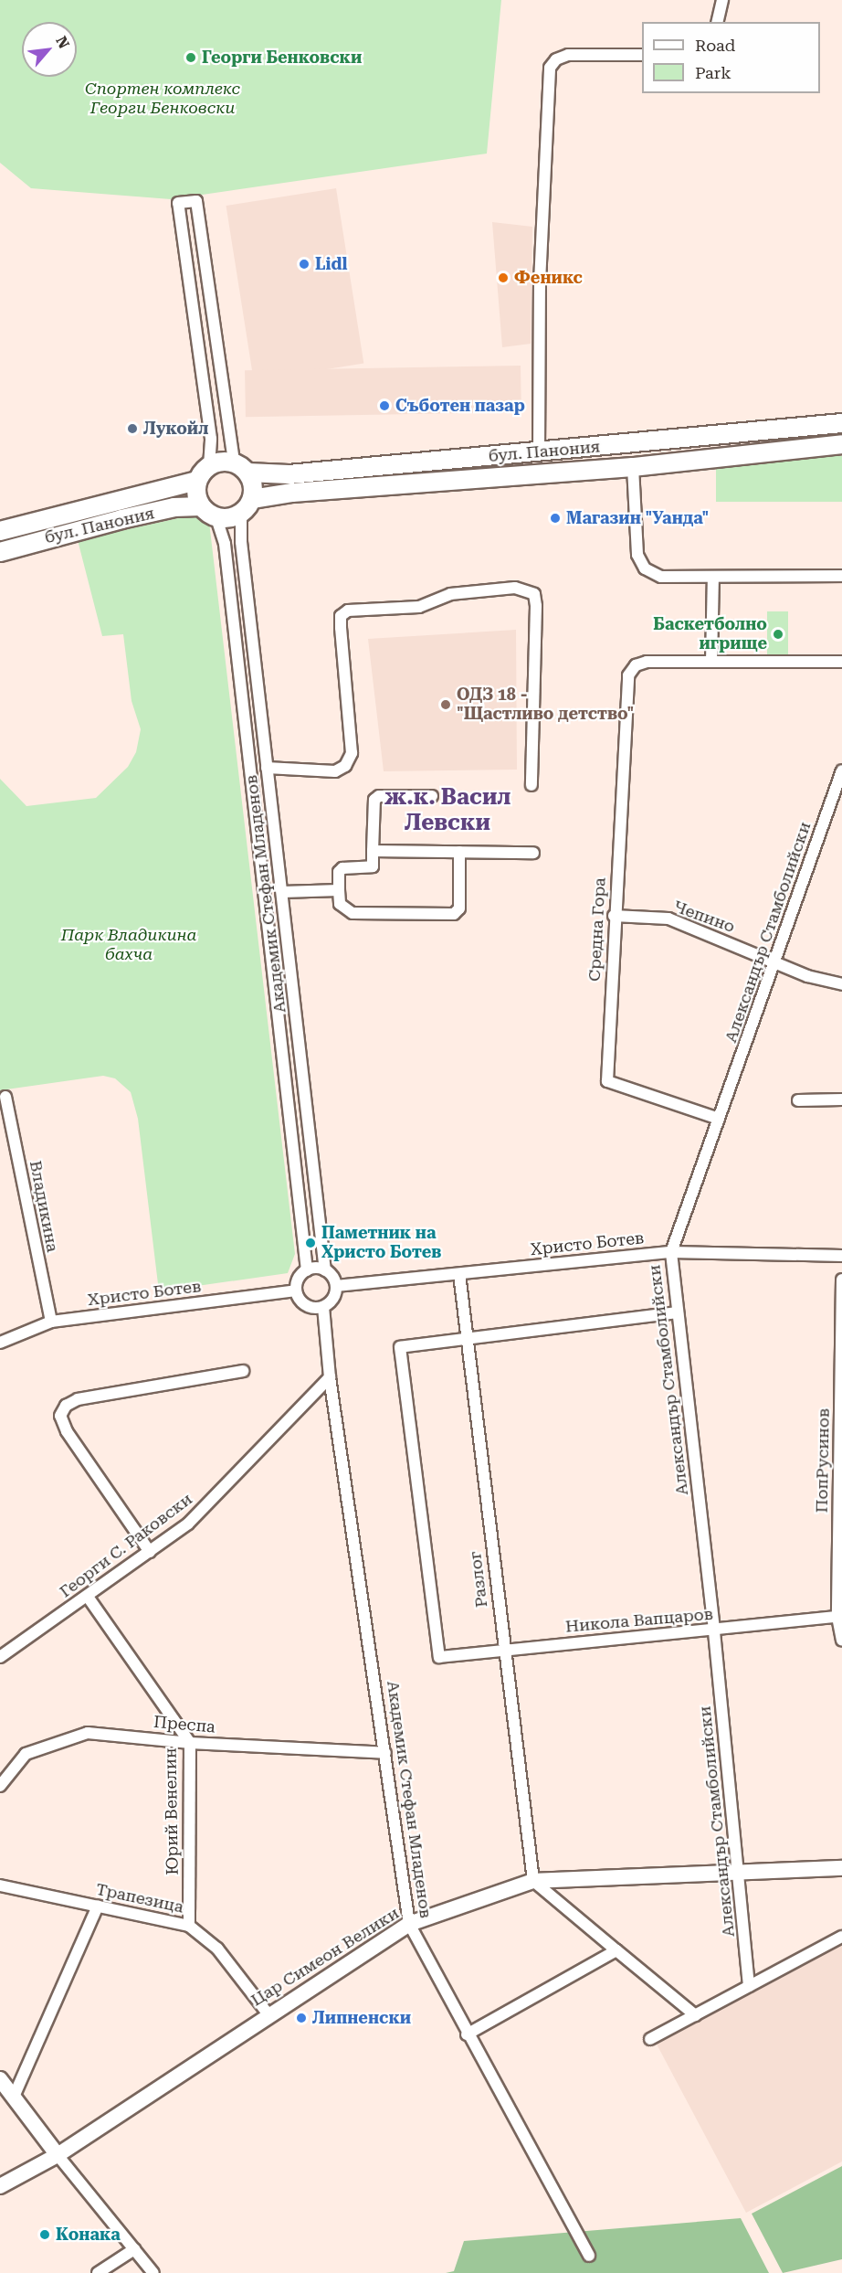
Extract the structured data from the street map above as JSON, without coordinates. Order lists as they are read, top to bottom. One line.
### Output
{"streets":{"main road":["бул. Панония"],"street":["Академик Стефан Младенов","Чепино","Средна Гора","Александър Стамболийски","Владикина","Христо Ботев","ПопРусинов","Георги С. Раковски","Разлог","Никола Вапцаров","Преспа","Юрий Венелин","Трапезица","Цар Симеон Велики"]},"crossings":[["бул. Панония","Академик Стефан Младенов"],["Академик Стефан Младенов","Христо Ботев"],["Академик Стефан Младенов","Георги С. Раковски"],["Академик Стефан Младенов","Преспа"],["Академик Стефан Младенов","Цар Симеон Велики"],["Чепино","Средна Гора"],["Чепино","Александър Стамболийски"],["Средна Гора","Александър Стамболийски"],["Александър Стамболийски","Христо Ботев"],["Александър Стамболийски","Никола Вапцаров"],["Александър Стамболийски","Цар Симеон Велики"],["Владикина","Христо Ботев"],["Христо Ботев","Разлог"],["ПопРусинов","Никола Вапцаров"],["Георги С. Раковски","Юрий Венелин"],["Разлог","Никола Вапцаров"],["Разлог","Цар Симеон Велики"],["Преспа","Юрий Венелин"],["Юрий Венелин","Трапезица"],["Трапезица","Цар Симеон Велики"]],"districts":["ж.к. Васил Левски"],"parks":["Спортен комплекс Георги Бенковски","Парк Владикина бахча"],"places":["Георги Бенковски","Lidl","Феникс","Съботен пазар","Лукойл","Магазин \"Уанда\"","Баскетболно игрище","ОДЗ 18 - \"Щастливо детство\"","Паметник на Христо Ботев","Липненски","Конака"],"legend":["Road","Park"],"north":"top right"}
